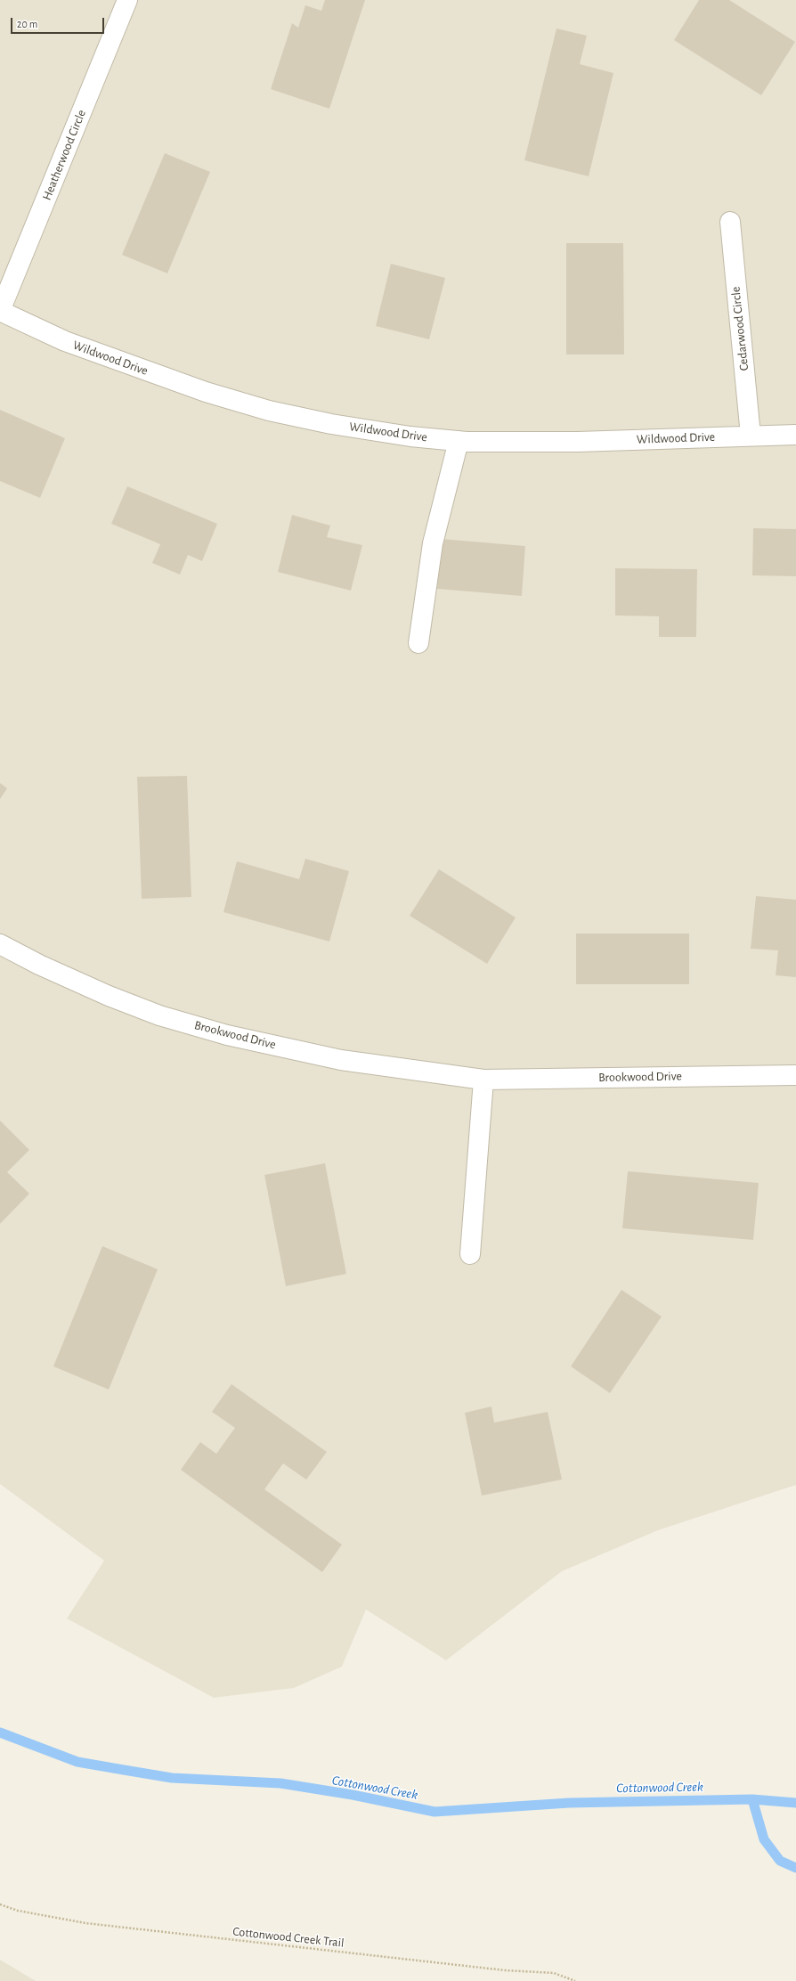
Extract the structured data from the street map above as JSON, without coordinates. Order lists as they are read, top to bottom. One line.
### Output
{"streets":{"street":["Heatherwood Circle","Cedarwood Circle","Wildwood Drive","Brookwood Drive"],"path":["Cottonwood Creek Trail"]},"crossings":[["Heatherwood Circle","Wildwood Drive"],["Cedarwood Circle","Wildwood Drive"]],"water":["Cottonwood Creek"],"scale_bar":"20 m"}
